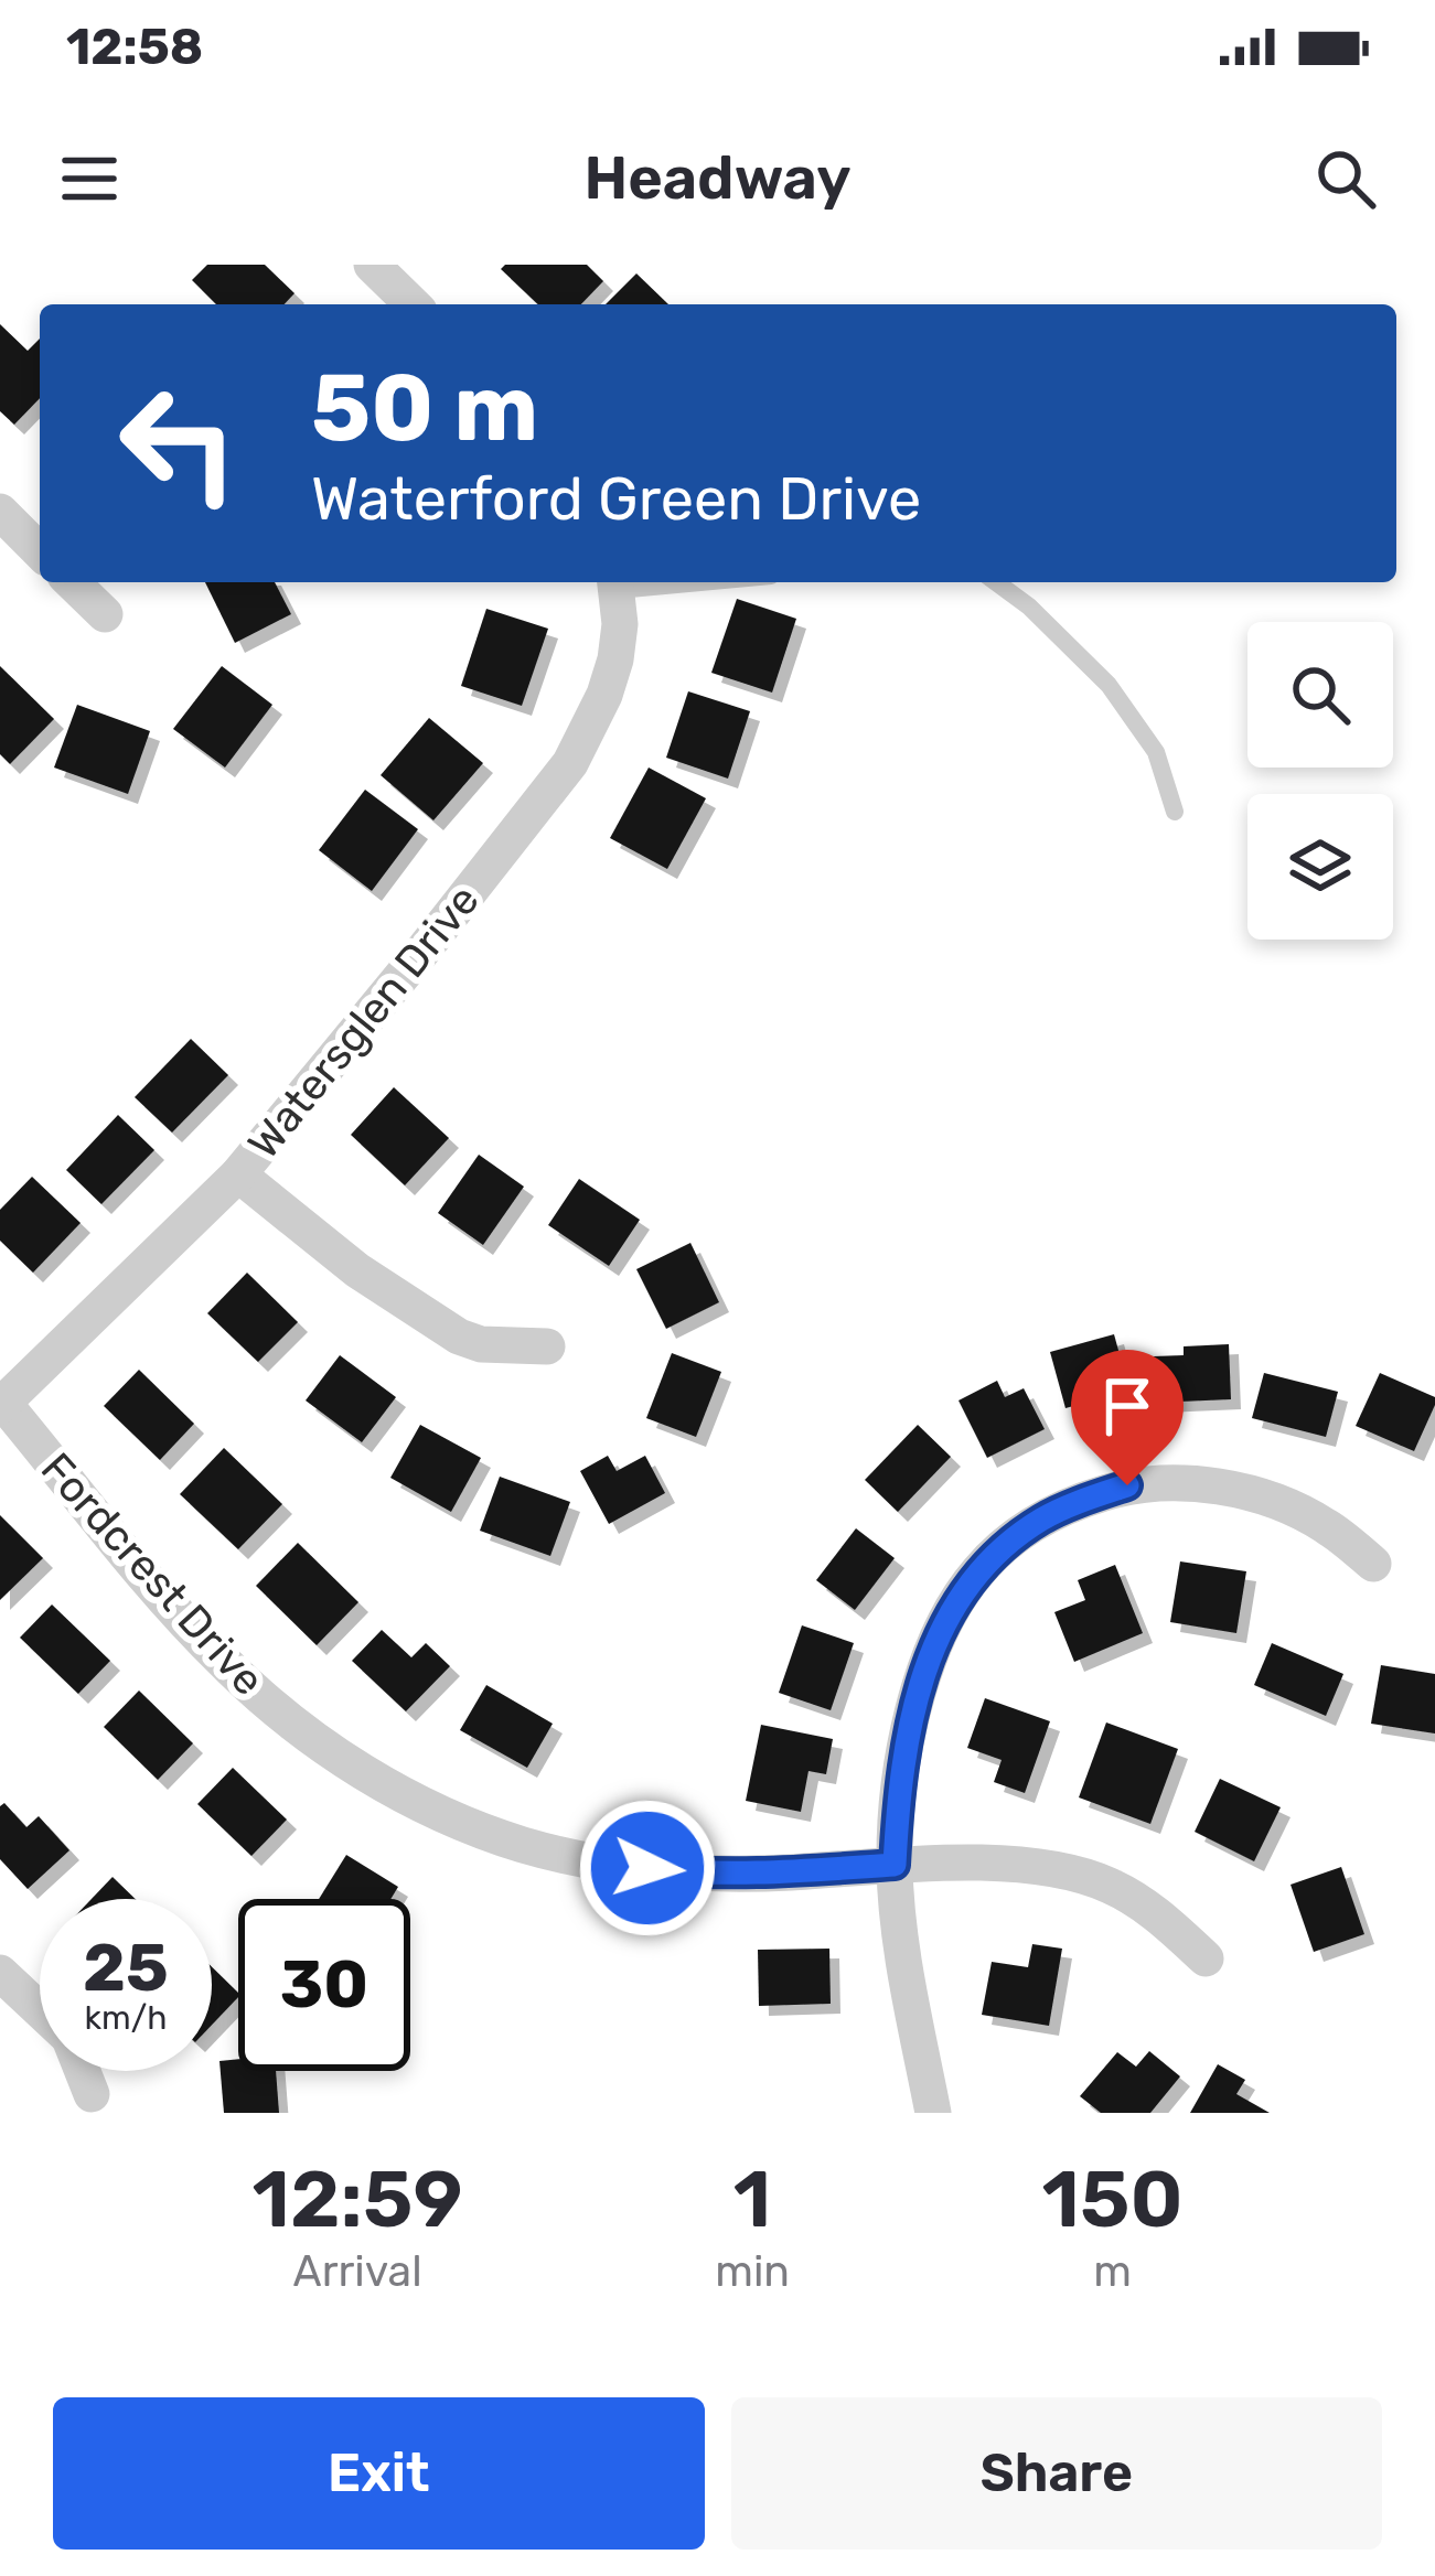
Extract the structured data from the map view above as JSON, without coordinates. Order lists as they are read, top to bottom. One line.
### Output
{"streets":{"street":["Watersglen Drive","Fordcrest Drive"]},"crossings":[["Watersglen Drive","Fordcrest Drive"]],"page":{"status":"12:58","header":"Headway","turn":["50 m","Waterford Green Drive"],"speed":"25 km/h","limit":"30","eta":["12:59","Arrival","1","min","150","m"],"buttons":["Exit","Share"]}}
